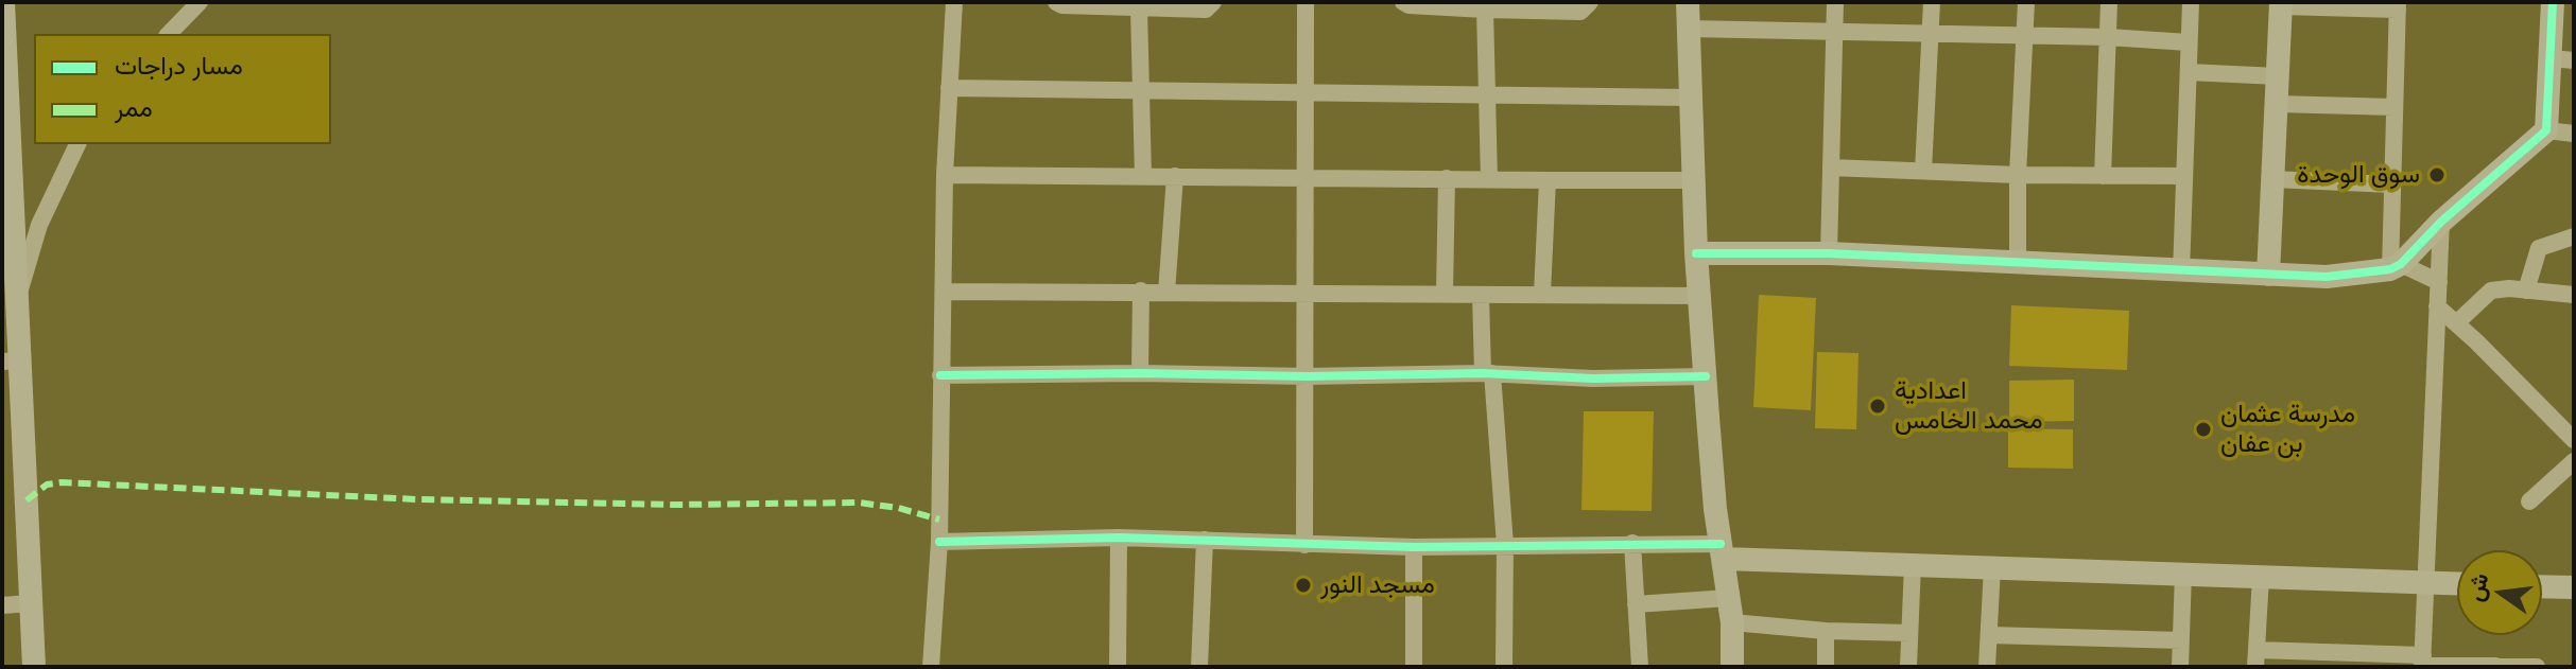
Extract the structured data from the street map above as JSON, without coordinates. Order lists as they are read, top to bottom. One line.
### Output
{"places":["سوق الوحدة","اعدادية محمد الخامس","مدرسة عثمان بن عفان","مسجد النور"],"legend":["مسار دراجات","ممر"],"north":"left"}
